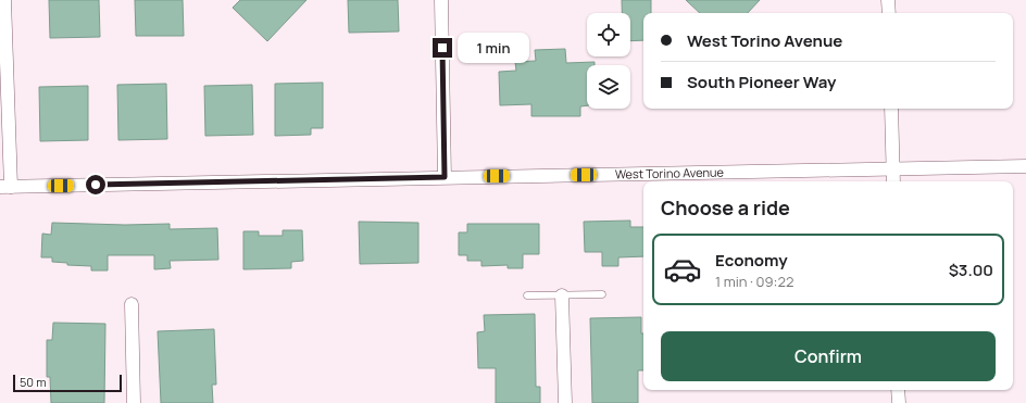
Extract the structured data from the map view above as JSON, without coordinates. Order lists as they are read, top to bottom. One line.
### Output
{"streets":{"street":["West Torino Avenue"]},"scale_bar":"50 m","page":{"banner":["West Torino Avenue","South Pioneer Way"],"bubble":"1 min","heading":"Choose a ride","list":[{"name":"Economy","note":"1 min · 09:22","value":"$3.00"}],"buttons":"Confirm","scale":"50 m"}}
